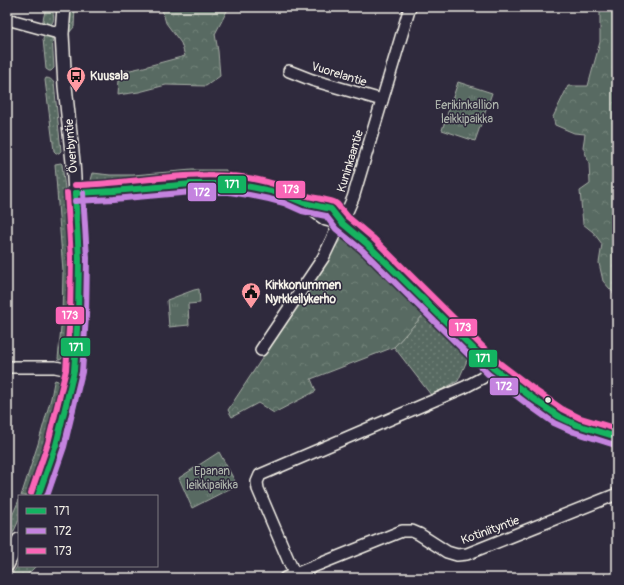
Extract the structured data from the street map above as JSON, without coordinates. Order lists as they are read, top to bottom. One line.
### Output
{"streets":{"street":["Vuorelantie","Överbyntie","Kuninkaantie","Kotiniityntie"]},"crossings":[["Vuorelantie","Kuninkaantie"]],"parks":["Eerikinkallion leikkipaikka","Epanan leikkipaikka"],"places":{"bus stop":["Kuusala"],"public building":["Kirkkonummen Nyrkkeilykerho"]},"lines":["transit line 173","transit line 171","transit line 172"],"legend":["171","172","173"]}
